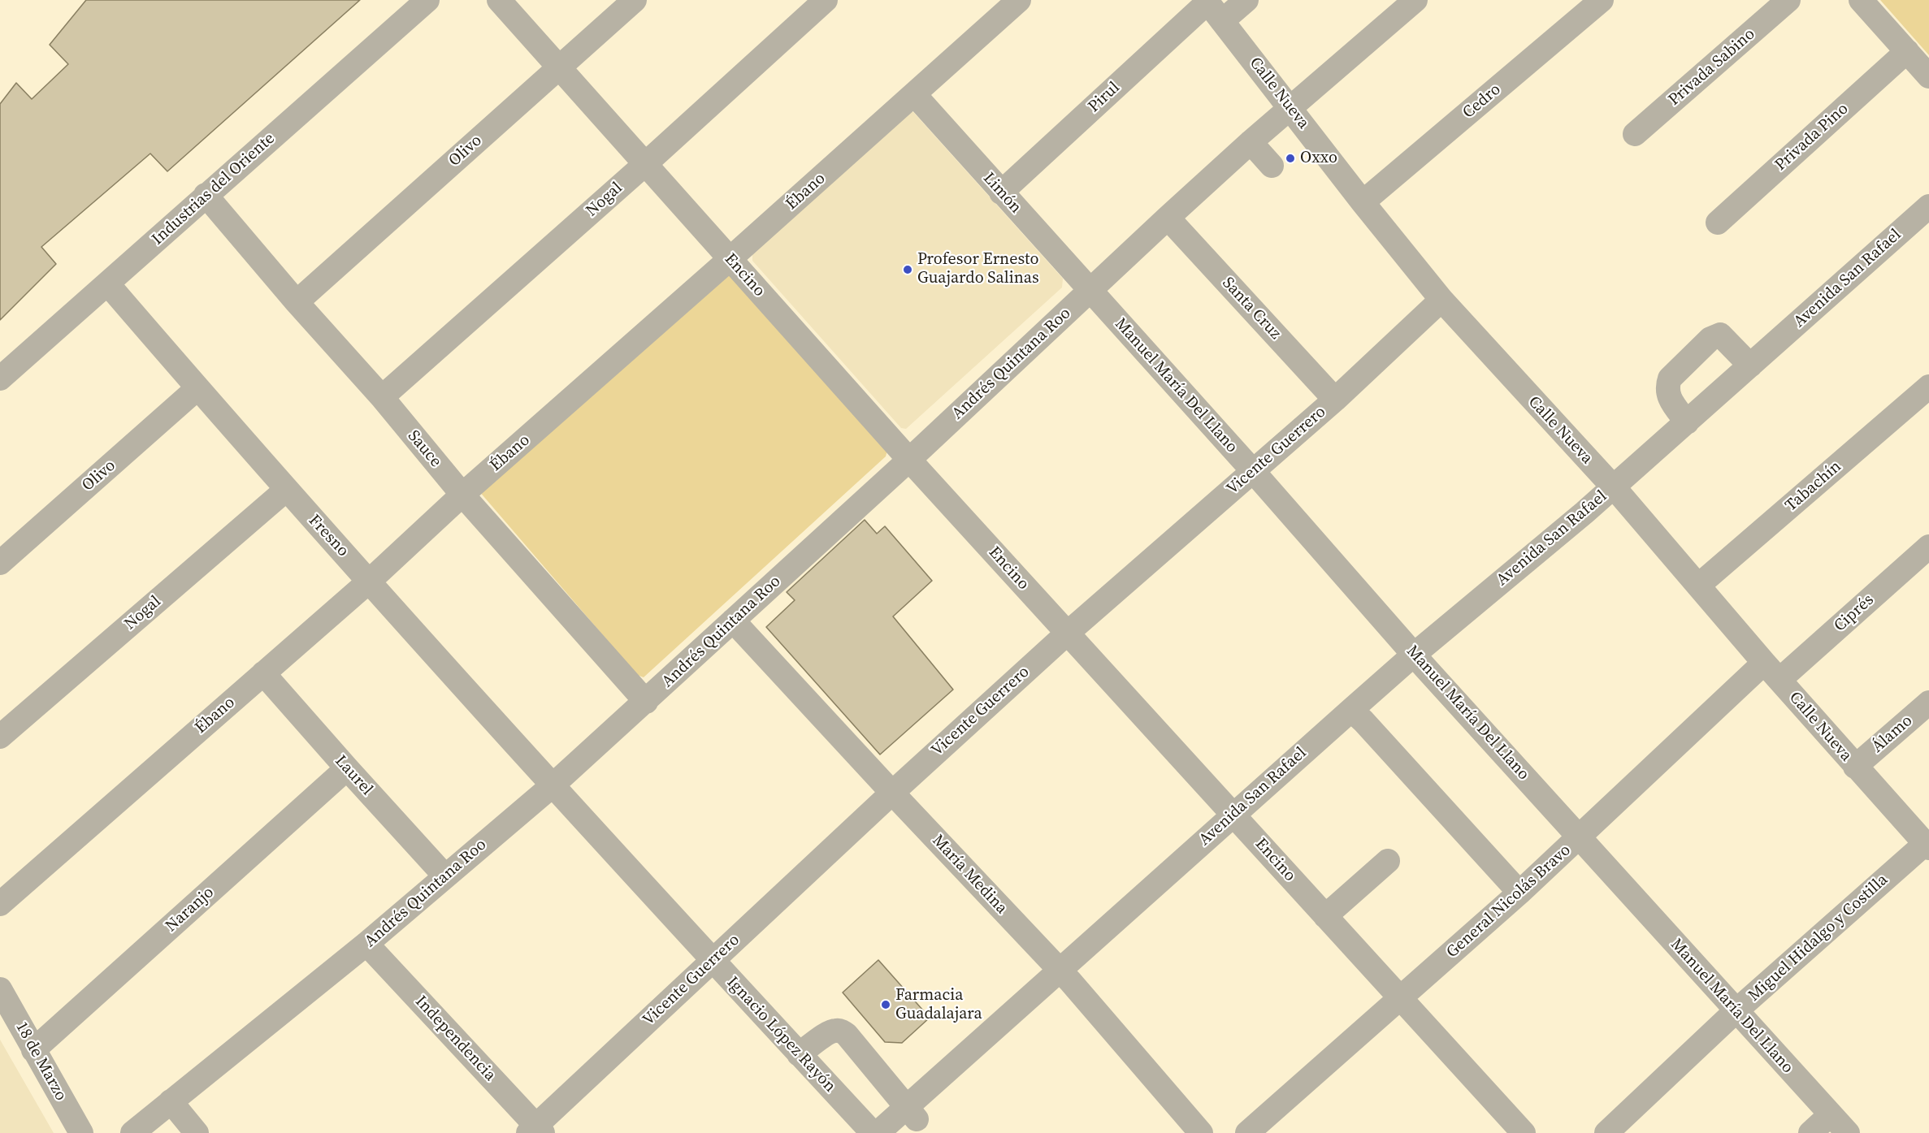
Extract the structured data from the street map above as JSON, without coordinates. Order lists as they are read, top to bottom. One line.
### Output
{"streets":{"street":["Privada Sabino","Calle Nueva","Pirul","Cedro","Privada Pino","Olivo","Industrias del Oriente","Ébano","Limón","Nogal","Encino","Avenida San Rafael","Santa Cruz","Andrés Quintana Roo","Manuel María Del Llano","Sauce","Vicente Guerrero","Tabachín","Fresno","Ciprés","Álamo","Laurel","María Medina","General Nicolás Bravo","Naranjo","Miguel Hidalgo y Costilla","Ignacio López Rayón","Independencia","18 de Marzo"]},"crossings":[["Calle Nueva","Pirul"],["Calle Nueva","Cedro"],["Calle Nueva","Avenida San Rafael"],["Calle Nueva","Andrés Quintana Roo"],["Calle Nueva","Vicente Guerrero"],["Calle Nueva","Tabachín"],["Calle Nueva","Ciprés"],["Calle Nueva","Álamo"],["Calle Nueva","General Nicolás Bravo"],["Calle Nueva","Miguel Hidalgo y Costilla"],["Pirul","Limón"],["Olivo","Encino"],["Olivo","Sauce"],["Olivo","Fresno"],["Industrias del Oriente","Sauce"],["Industrias del Oriente","Fresno"],["Ébano","Limón"],["Ébano","Encino"],["Ébano","Sauce"],["Ébano","Fresno"],["Ébano","Laurel"],["Limón","Andrés Quintana Roo"],["Limón","Manuel María Del Llano"],["Nogal","Encino"],["Nogal","Sauce"],["Nogal","Fresno"],["Encino","Avenida San Rafael"],["Encino","Andrés Quintana Roo"],["Encino","Vicente Guerrero"],["Encino","General Nicolás Bravo"],["Avenida San Rafael","Manuel María Del Llano"],["Avenida San Rafael","María Medina"],["Santa Cruz","Andrés Quintana Roo"],["Santa Cruz","Vicente Guerrero"],["Andrés Quintana Roo","Manuel María Del Llano"],["Andrés Quintana Roo","Sauce"],["Andrés Quintana Roo","Fresno"],["Andrés Quintana Roo","Laurel"],["Andrés Quintana Roo","María Medina"],["Andrés Quintana Roo","Ignacio López Rayón"],["Andrés Quintana Roo","Independencia"],["Manuel María Del Llano","Vicente Guerrero"],["Manuel María Del Llano","General Nicolás Bravo"],["Manuel María Del Llano","Miguel Hidalgo y Costilla"],["Vicente Guerrero","María Medina"],["Vicente Guerrero","Ignacio López Rayón"],["Vicente Guerrero","Independencia"],["Fresno","Ignacio López Rayón"],["Ciprés","General Nicolás Bravo"],["Laurel","Naranjo"],["Naranjo","18 de Marzo"]],"places":["Oxxo","Profesor Ernesto Guajardo Salinas","Farmacia Guadalajara"]}
